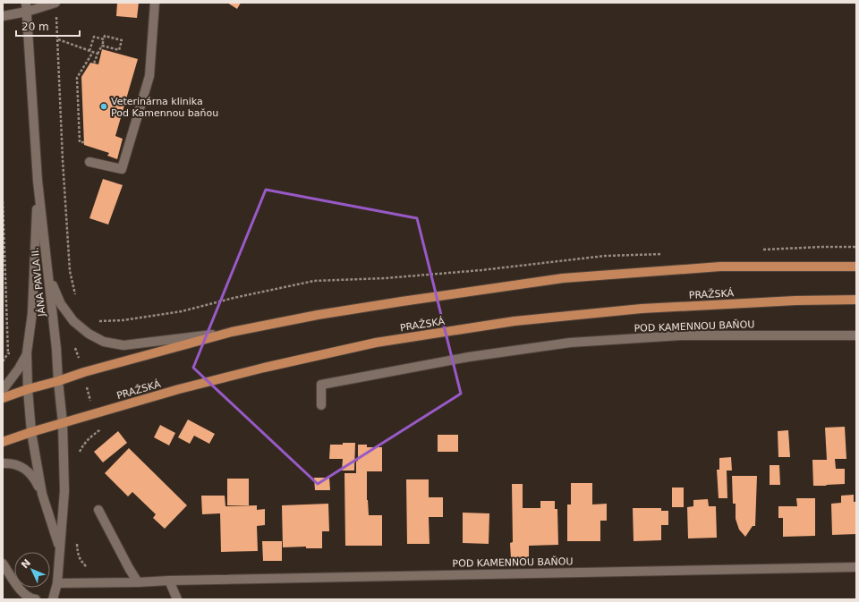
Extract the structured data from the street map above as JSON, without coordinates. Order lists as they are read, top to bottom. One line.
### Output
{"streets":{"main road":["PRAŽSKÁ"],"street":["JÁNA PAVLA II.","POD KAMENNOU BAŇOU"]},"crossings":[["JÁNA PAVLA II.","PRAŽSKÁ"]],"places":["Veterinárna klinika Pod Kamennou baňou"],"scale_bar":"20 m","north":"top left"}
